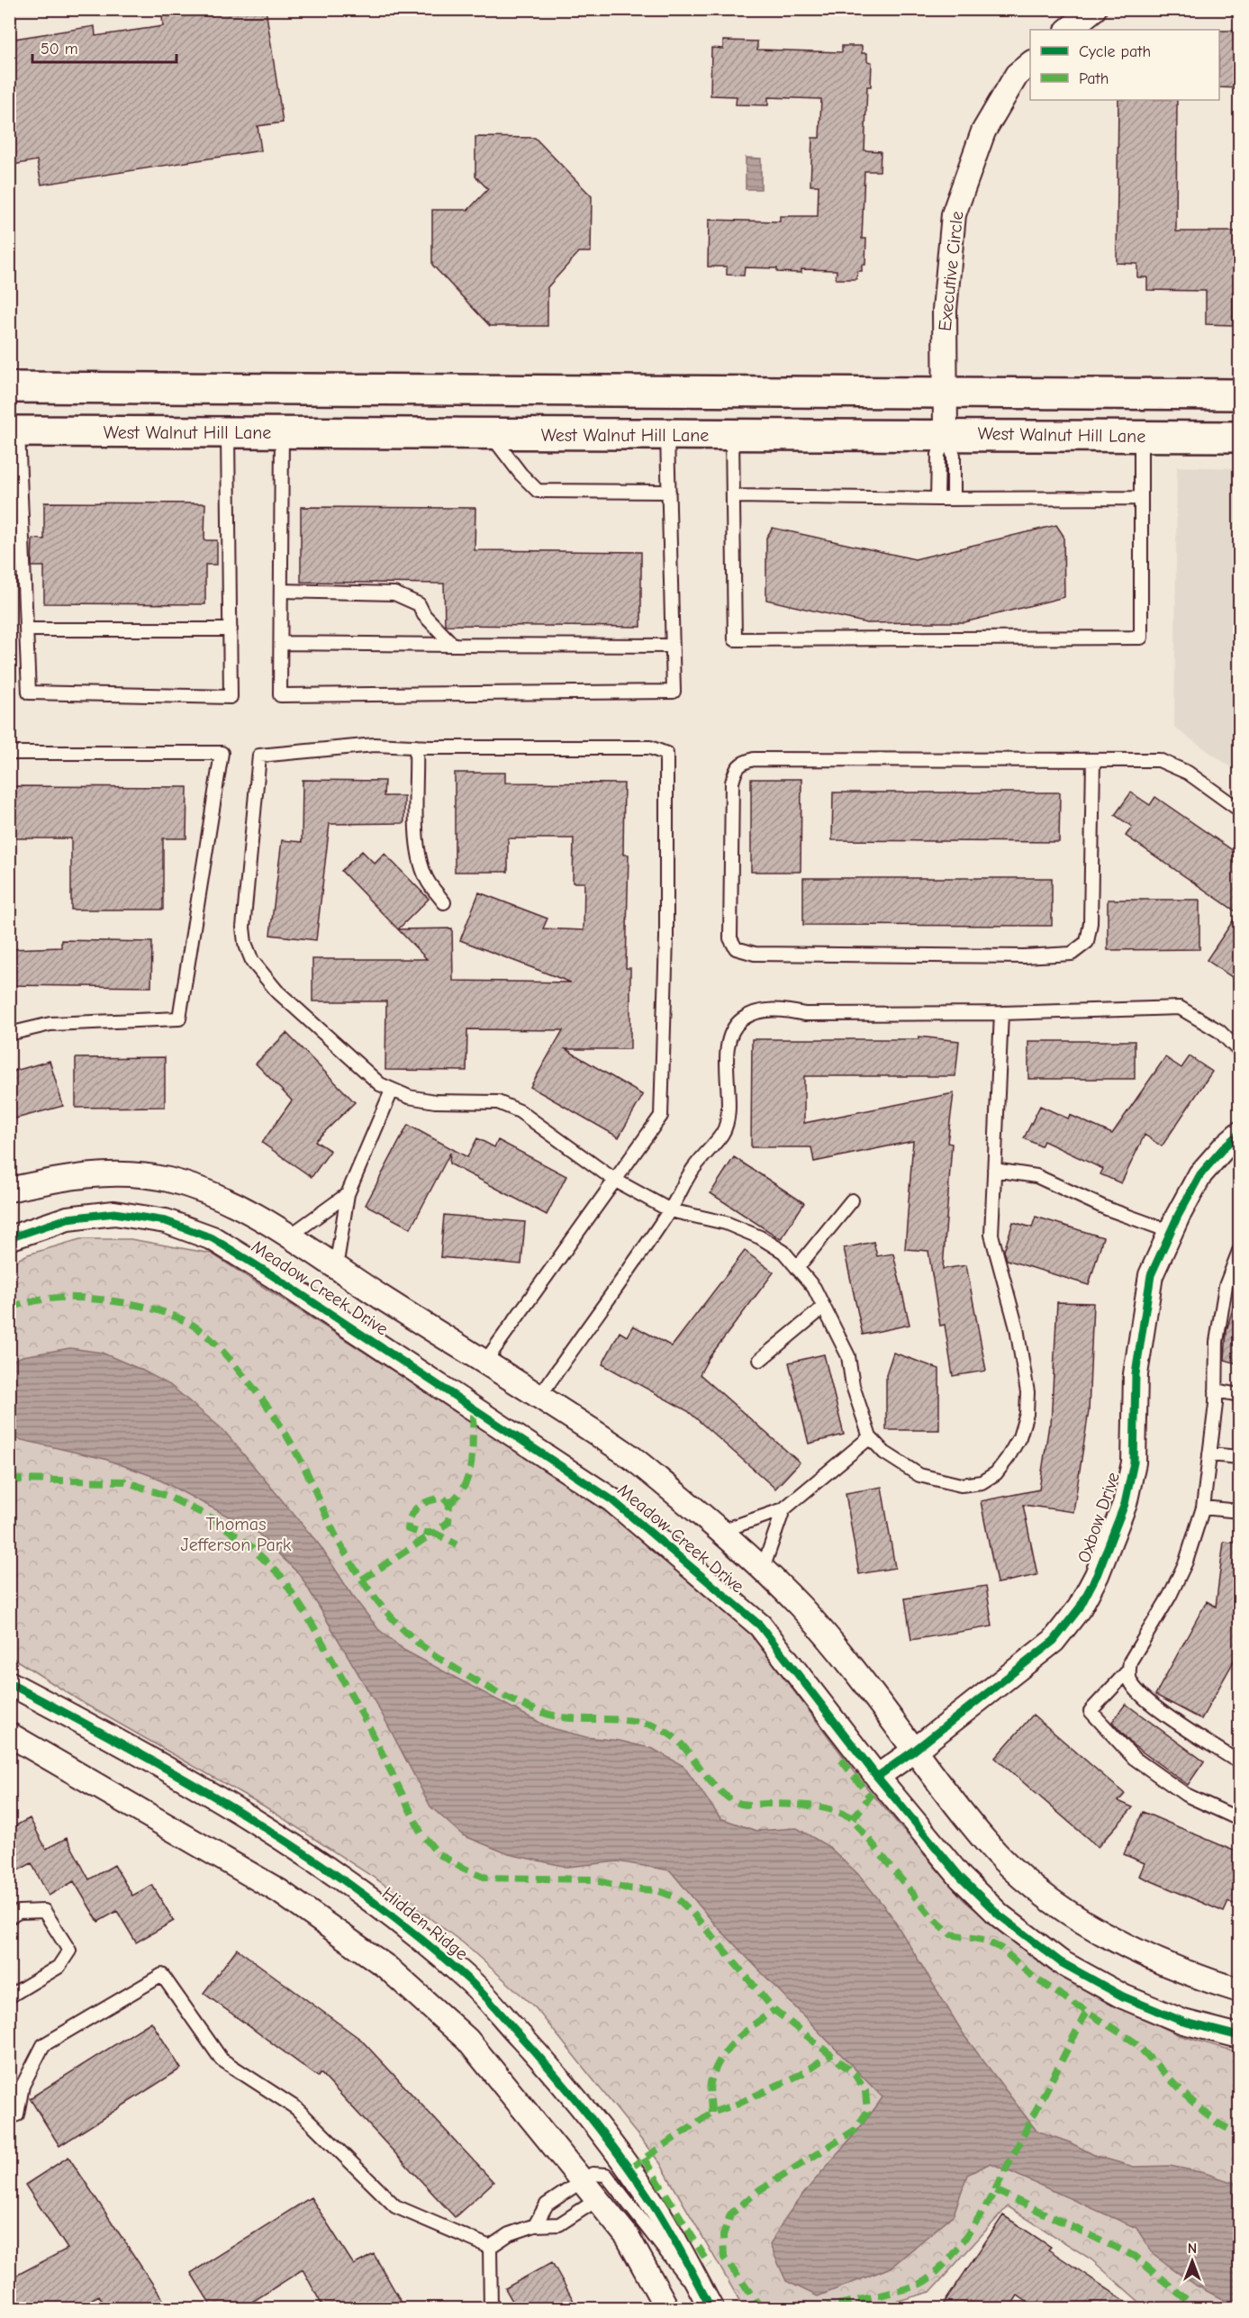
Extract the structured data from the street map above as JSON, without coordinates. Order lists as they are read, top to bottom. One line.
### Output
{"streets":{"main road":["West Walnut Hill Lane"],"street":["Executive Circle","Meadow Creek Drive","Oxbow Drive","Hidden Ridge"]},"crossings":[["Executive Circle","West Walnut Hill Lane"],["Meadow Creek Drive","Oxbow Drive"]],"parks":["Thomas Jefferson Park"],"legend":["Cycle path","Path"],"scale_bar":"50 m","north":"top"}
